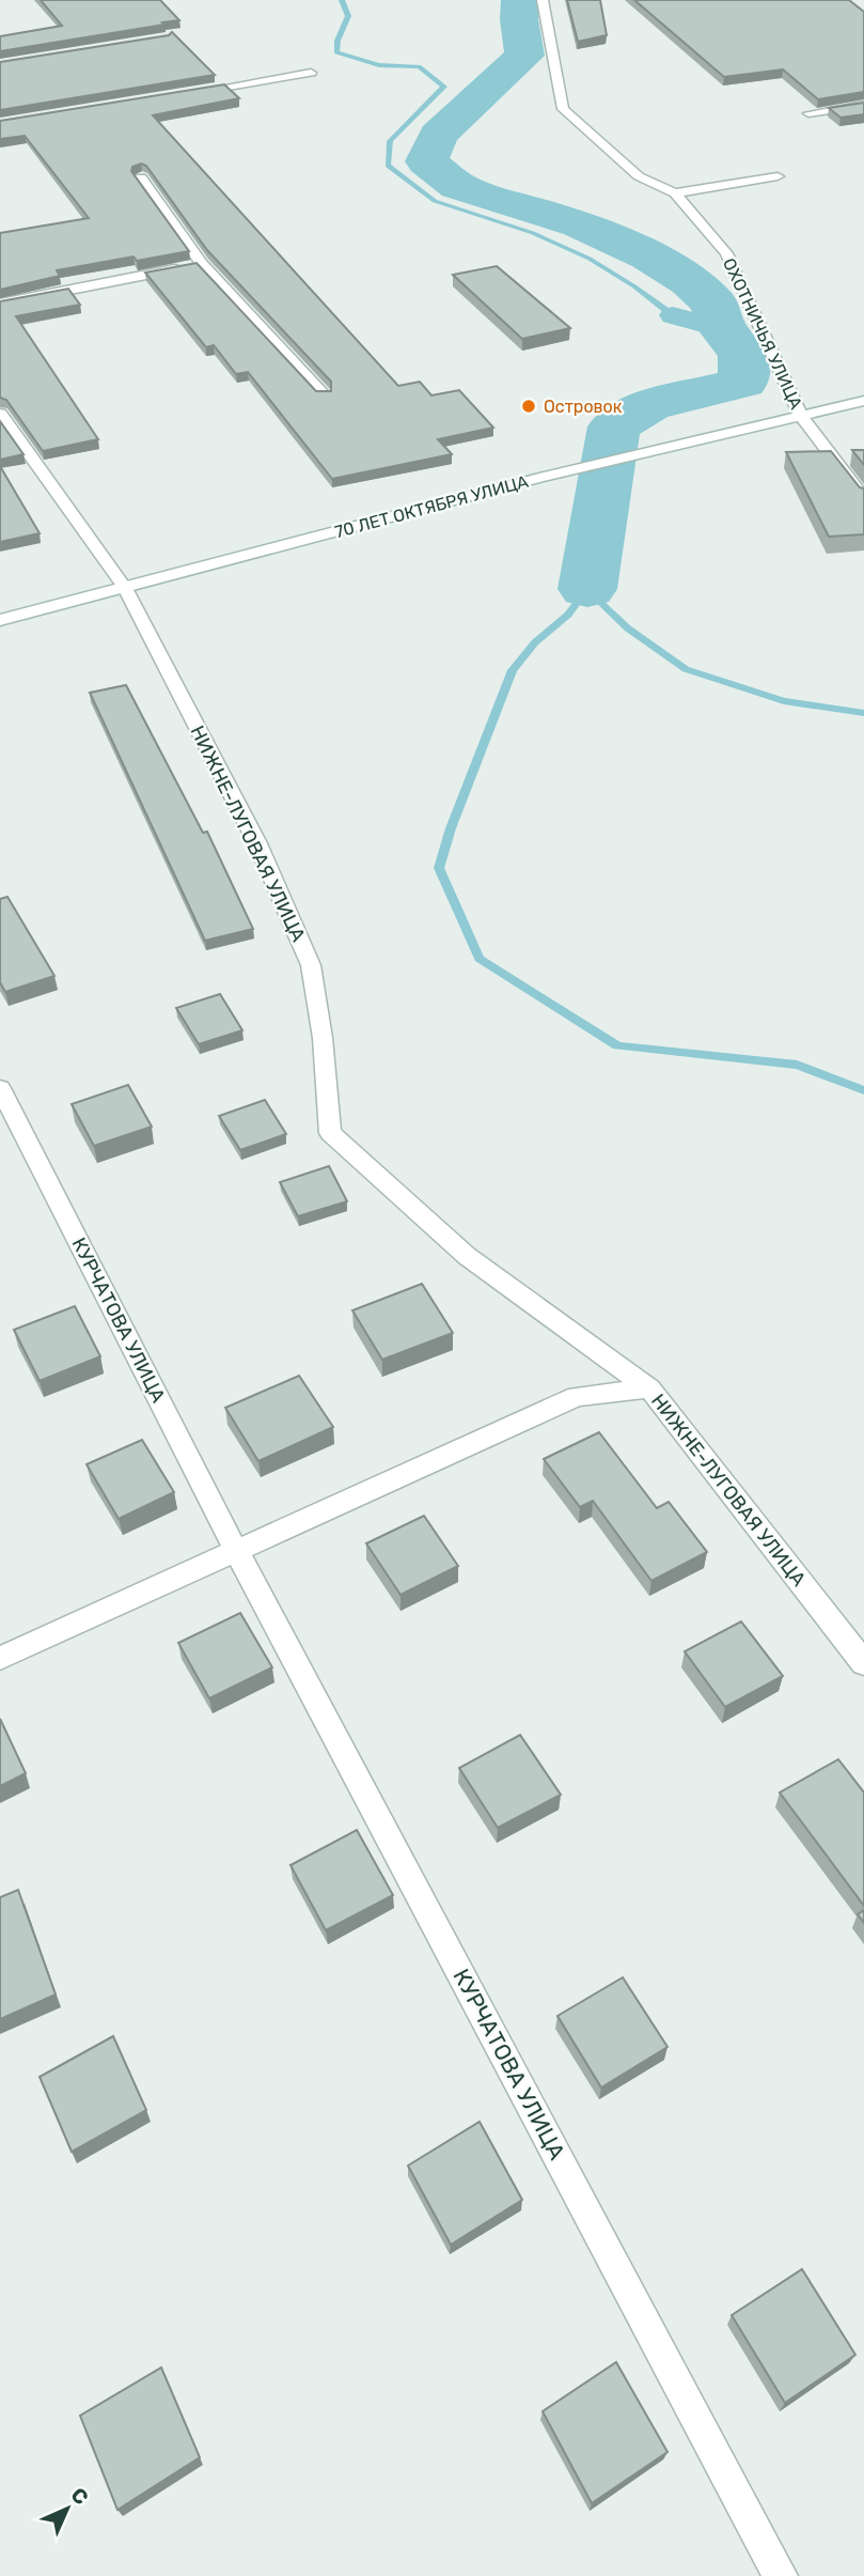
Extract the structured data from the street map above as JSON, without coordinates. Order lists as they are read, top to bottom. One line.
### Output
{"streets":{"street":["ОХОТНИЧЬЯ УЛИЦА","70 ЛЕТ ОКТЯБРЯ УЛИЦА","НИЖНЕ-ЛУГОВАЯ УЛИЦА","КУРЧАТОВА УЛИЦА"]},"crossings":[["ОХОТНИЧЬЯ УЛИЦА","70 ЛЕТ ОКТЯБРЯ УЛИЦА"],["70 ЛЕТ ОКТЯБРЯ УЛИЦА","НИЖНЕ-ЛУГОВАЯ УЛИЦА"]],"places":["Островок"],"north":"top right"}
